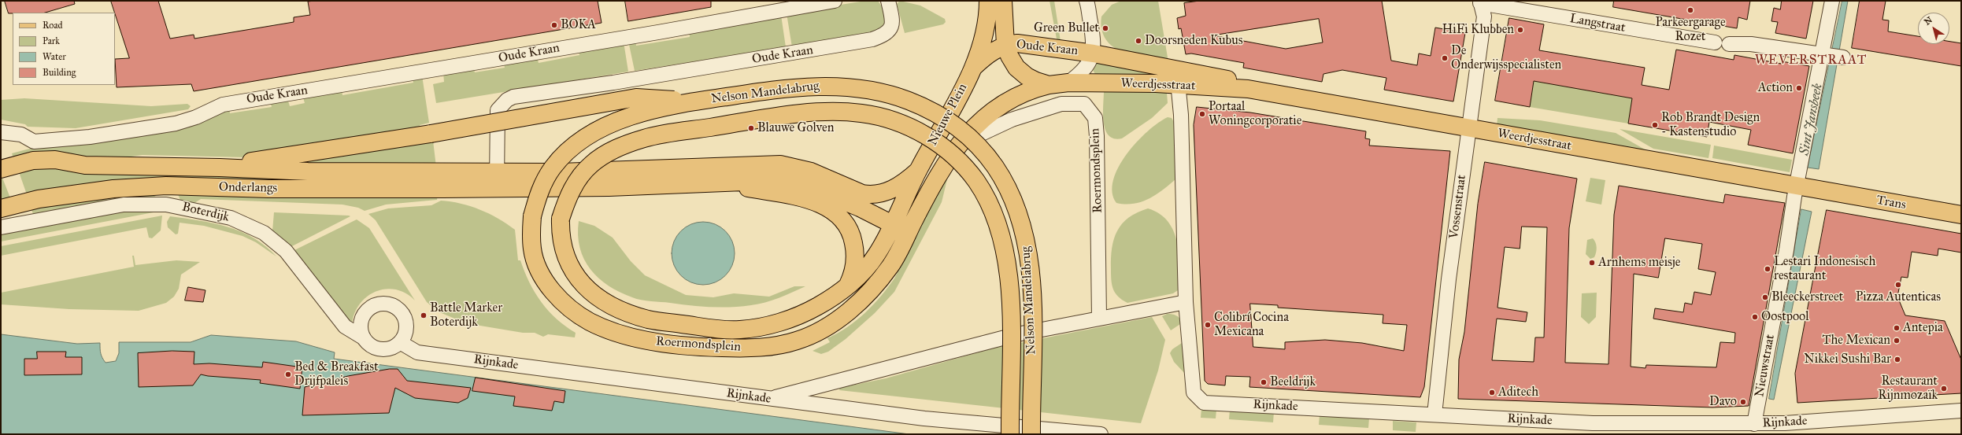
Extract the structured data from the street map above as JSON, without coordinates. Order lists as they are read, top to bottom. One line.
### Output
{"streets":{"main road":["Oude Kraan","Weerdjesstraat","Nelson Mandelabrug","Nieuwe Plein","Roermondsplein","Onderlangs","Trans"],"street":["Langstraat","Vossenstraat","Boterdijk","Rijnkade","Nieuwstraat"]},"crossings":[["Langstraat","Vossenstraat"],["Oude Kraan","Weerdjesstraat"],["Oude Kraan","Nieuwe Plein"],["Oude Kraan","Onderlangs"],["Weerdjesstraat","Trans"],["Weerdjesstraat","Vossenstraat"],["Weerdjesstraat","Nieuwstraat"],["Nelson Mandelabrug","Roermondsplein"],["Nieuwe Plein","Roermondsplein"],["Vossenstraat","Rijnkade"],["Boterdijk","Rijnkade"],["Rijnkade","Nieuwstraat"]],"districts":["WEVERSTRAAT"],"water":["Sint Jansbeek"],"places":["Parkeergarage Rozet","BOKA","Green Bullet","HiFi Klubben","Doorsneden Kubus","De Onderwijsspecialisten","Action","Portaal Woningcorporatie","Rob Brandt Design - Kastenstudio","Blauwe Golven","Arnhems meisje","Lestari Indonesisch restaurant","Pizza Autenticas","Bleeckerstreet","Battle Marker Boterdijk","Oostpool","Colibrí Cocina Mexicana","Antepia","The Mexican","Nikkei Sushi Bar","Bed & Breakfast Drijfpaleis","Beeldrijk","Restaurant Rijnmozaïk","Aditech","Davo"],"legend":["Road","Park","Water","Building"],"north":"top left"}
